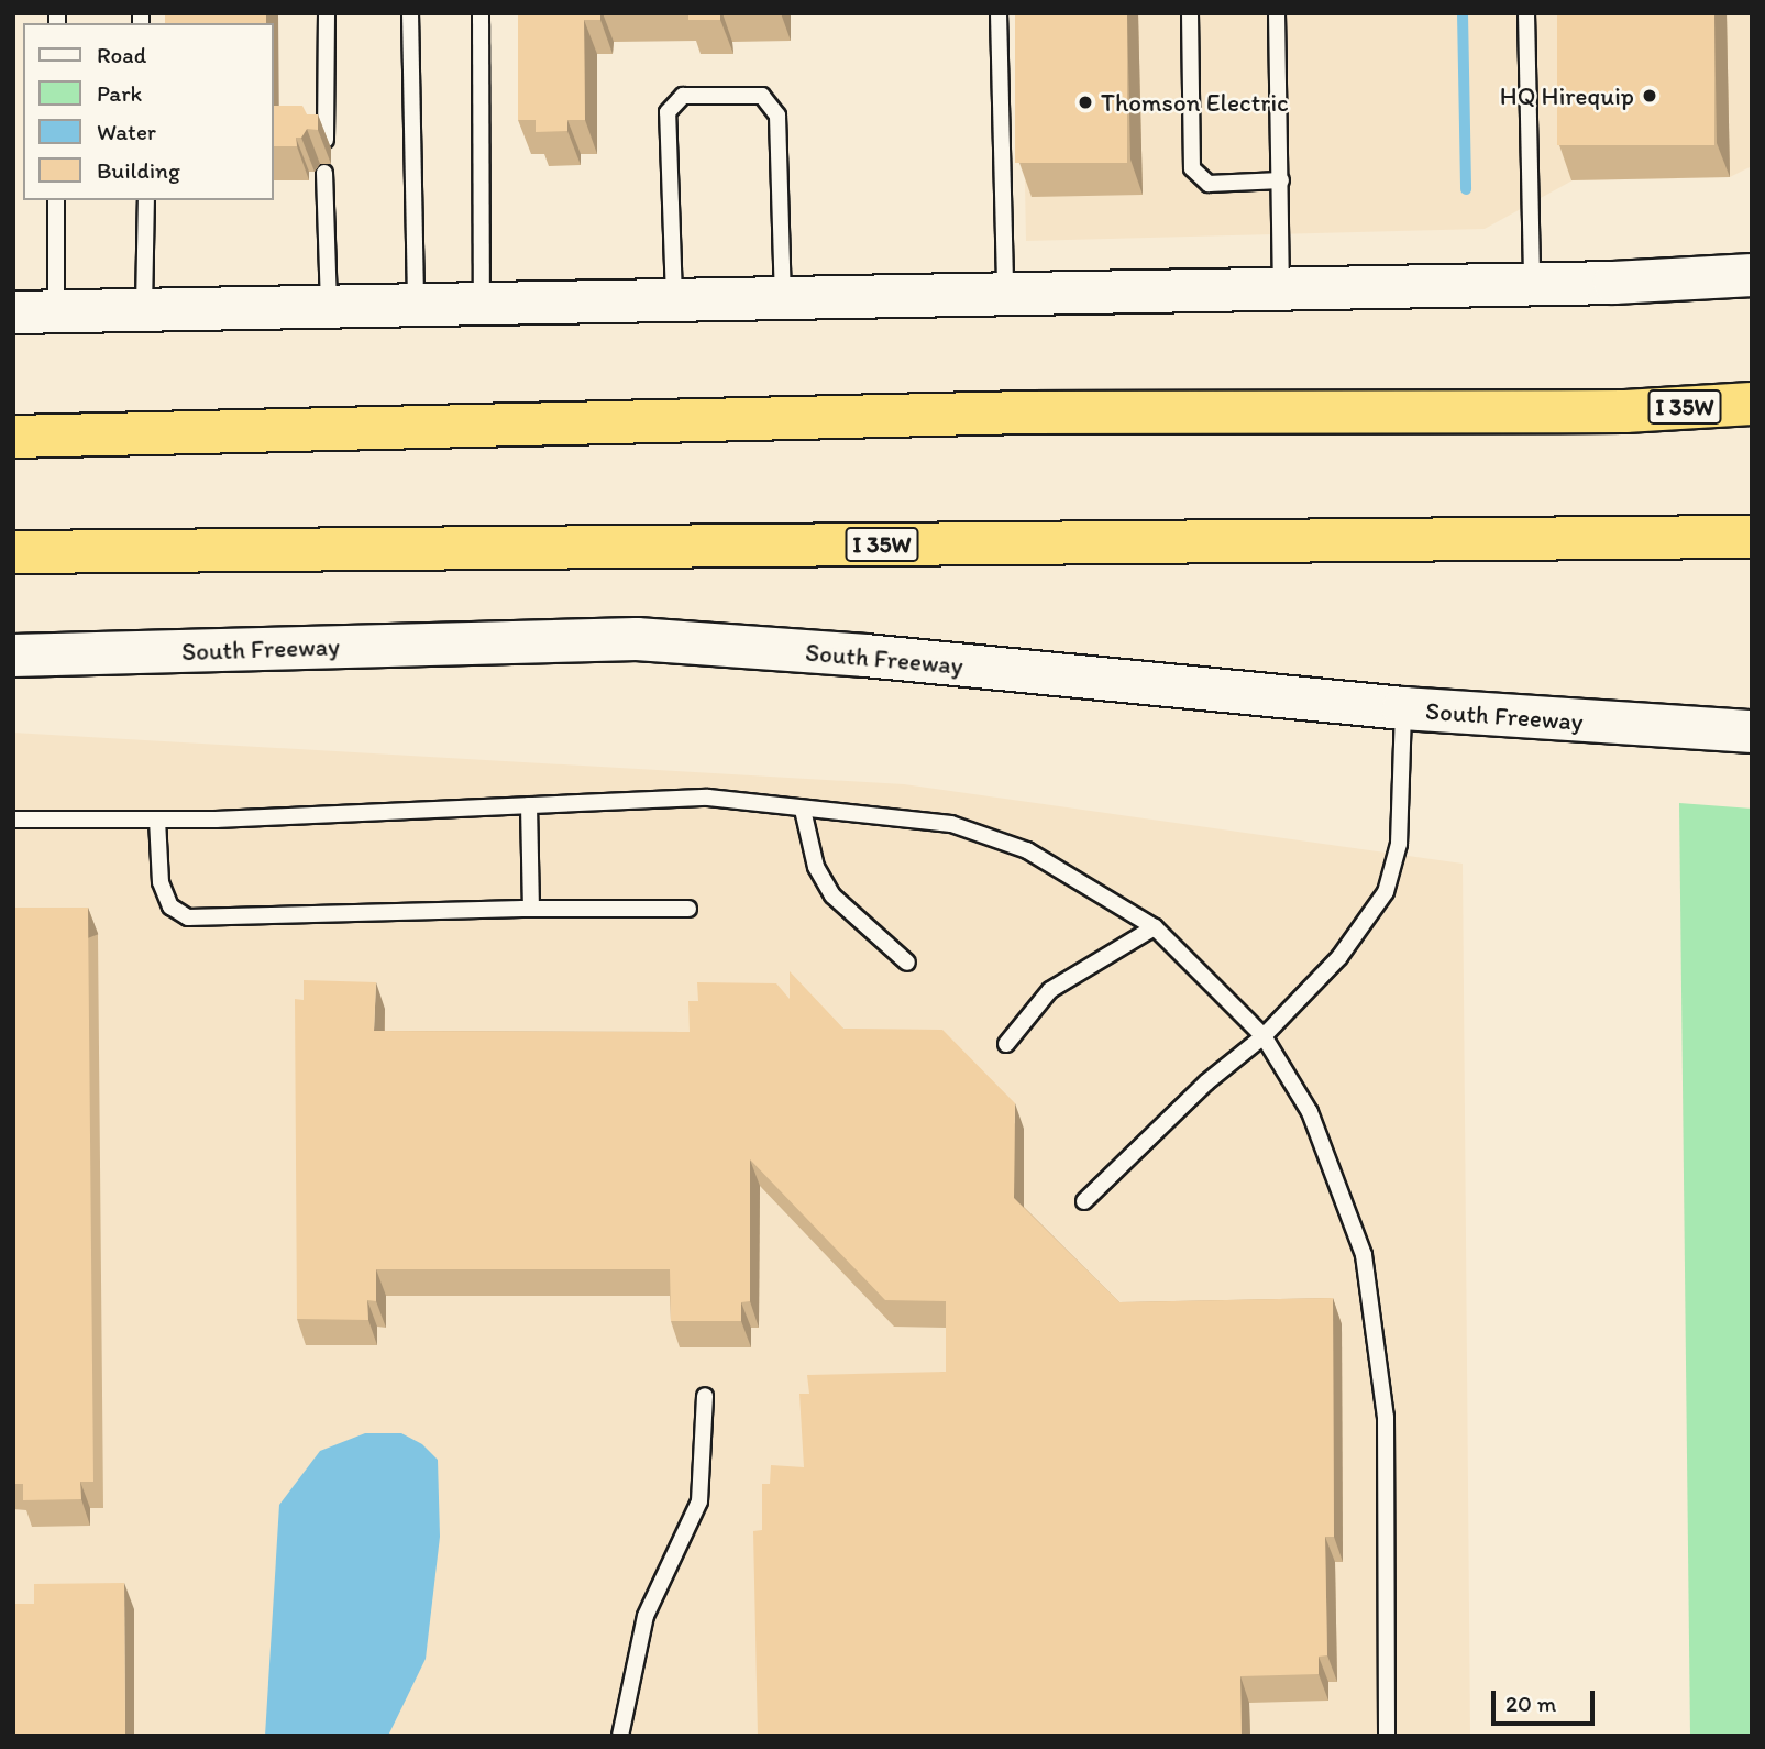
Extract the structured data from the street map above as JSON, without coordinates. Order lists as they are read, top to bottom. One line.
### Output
{"streets":{"highway":["I 35W"],"main road":["South Freeway"]},"places":["HQ Hirequip","Thomson Electric"],"legend":["Road","Park","Water","Building"],"scale_bar":"20 m"}
